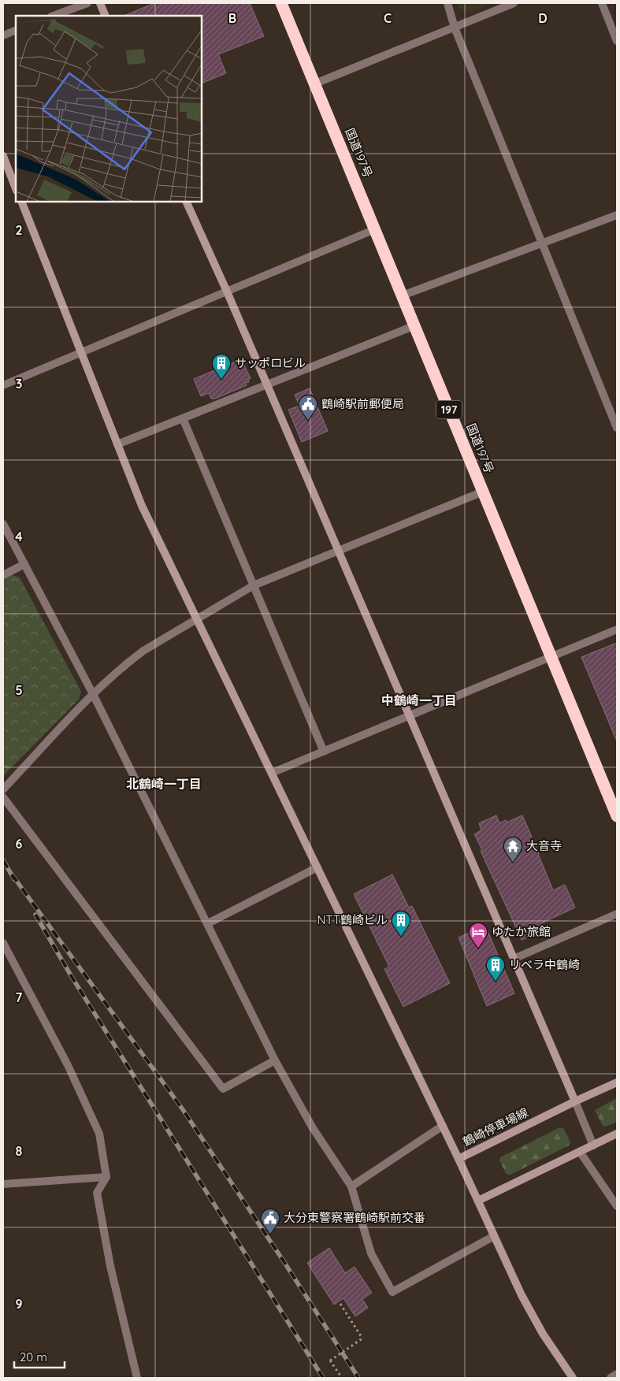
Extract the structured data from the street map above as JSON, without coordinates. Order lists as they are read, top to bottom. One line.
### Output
{"streets":{"highway":["国道197号","197"],"street":["鶴崎停車場線"]},"districts":["中鶴崎一丁目","北鶴崎一丁目"],"places":{"building":["サッポロビル","NTT鶴崎ビル","リベラ中鶴崎"],"public building":["鶴崎駅前郵便局","大分東警察署鶴崎駅前交番"],"temple":["大音寺"],"hotel":["ゆたか旅館"]},"scale_bar":"20 m","grid":{"columns":["B","C","D"],"rows":["2","3","4","5","6","7","8","9"]}}
